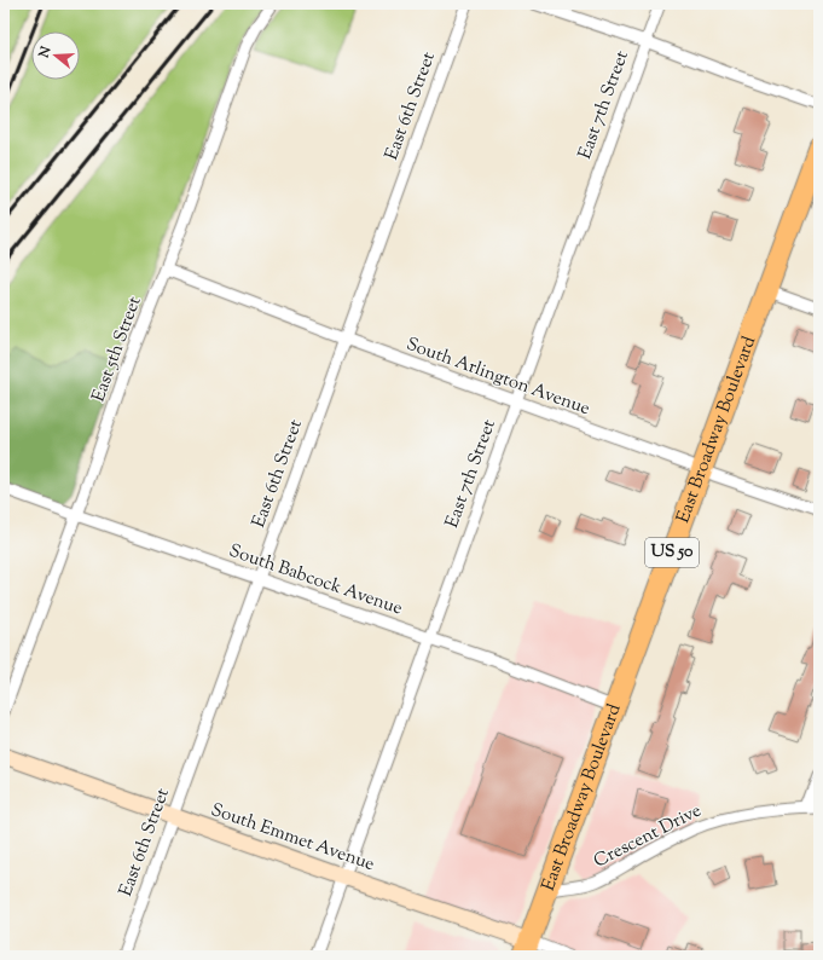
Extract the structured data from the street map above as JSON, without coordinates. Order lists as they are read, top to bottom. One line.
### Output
{"streets":{"highway":["East Broadway Boulevard","US 50"],"street":["East 7th Street","East 6th Street","East 5th Street","South Arlington Avenue","South Babcock Avenue","Crescent Drive","South Emmet Avenue"]},"crossings":[["East 7th Street","South Arlington Avenue"],["East 7th Street","South Babcock Avenue"],["East 7th Street","South Emmet Avenue"],["East 6th Street","South Arlington Avenue"],["East 6th Street","South Babcock Avenue"],["East 6th Street","South Emmet Avenue"],["East 5th Street","South Arlington Avenue"],["East 5th Street","South Babcock Avenue"],["South Arlington Avenue","East Broadway Boulevard"],["East Broadway Boulevard","South Babcock Avenue"],["East Broadway Boulevard","Crescent Drive"],["East Broadway Boulevard","South Emmet Avenue"]],"north":"left"}
